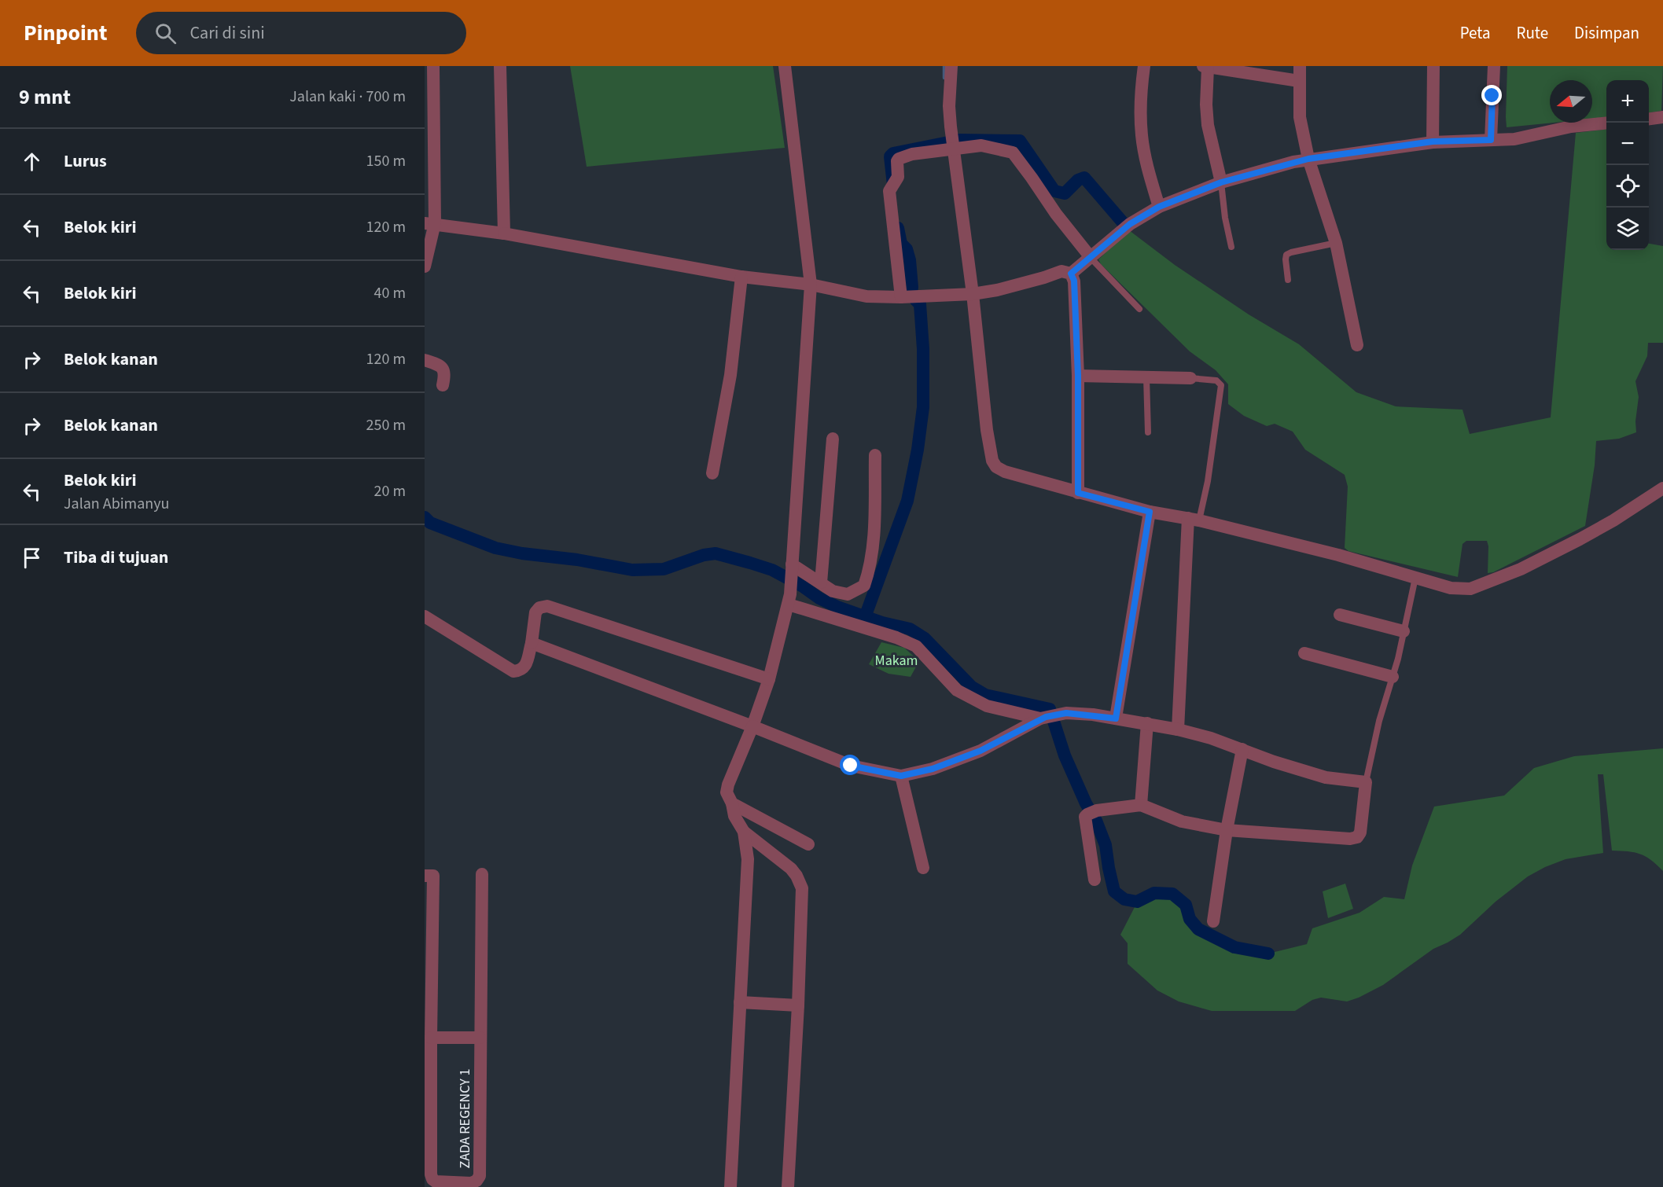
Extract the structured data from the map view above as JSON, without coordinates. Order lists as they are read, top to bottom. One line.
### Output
{"streets":{"street":["ZADA REGENCY 1"]},"parks":["Makam"],"north":"left","page":{"header":"Pinpoint","search":"Cari di sini","nav":["Peta","Rute","Disimpan"],"heading":["9 mnt","Jalan kaki · 700 m"],"map_buttons":["+","−"],"list":[["Lurus","150 m"],["Belok kiri","120 m"],["Belok kiri","40 m"],["Belok kanan","120 m"],["Belok kanan","250 m"],["Belok kiri","Jalan Abimanyu","20 m"],"Tiba di tujuan"]}}
